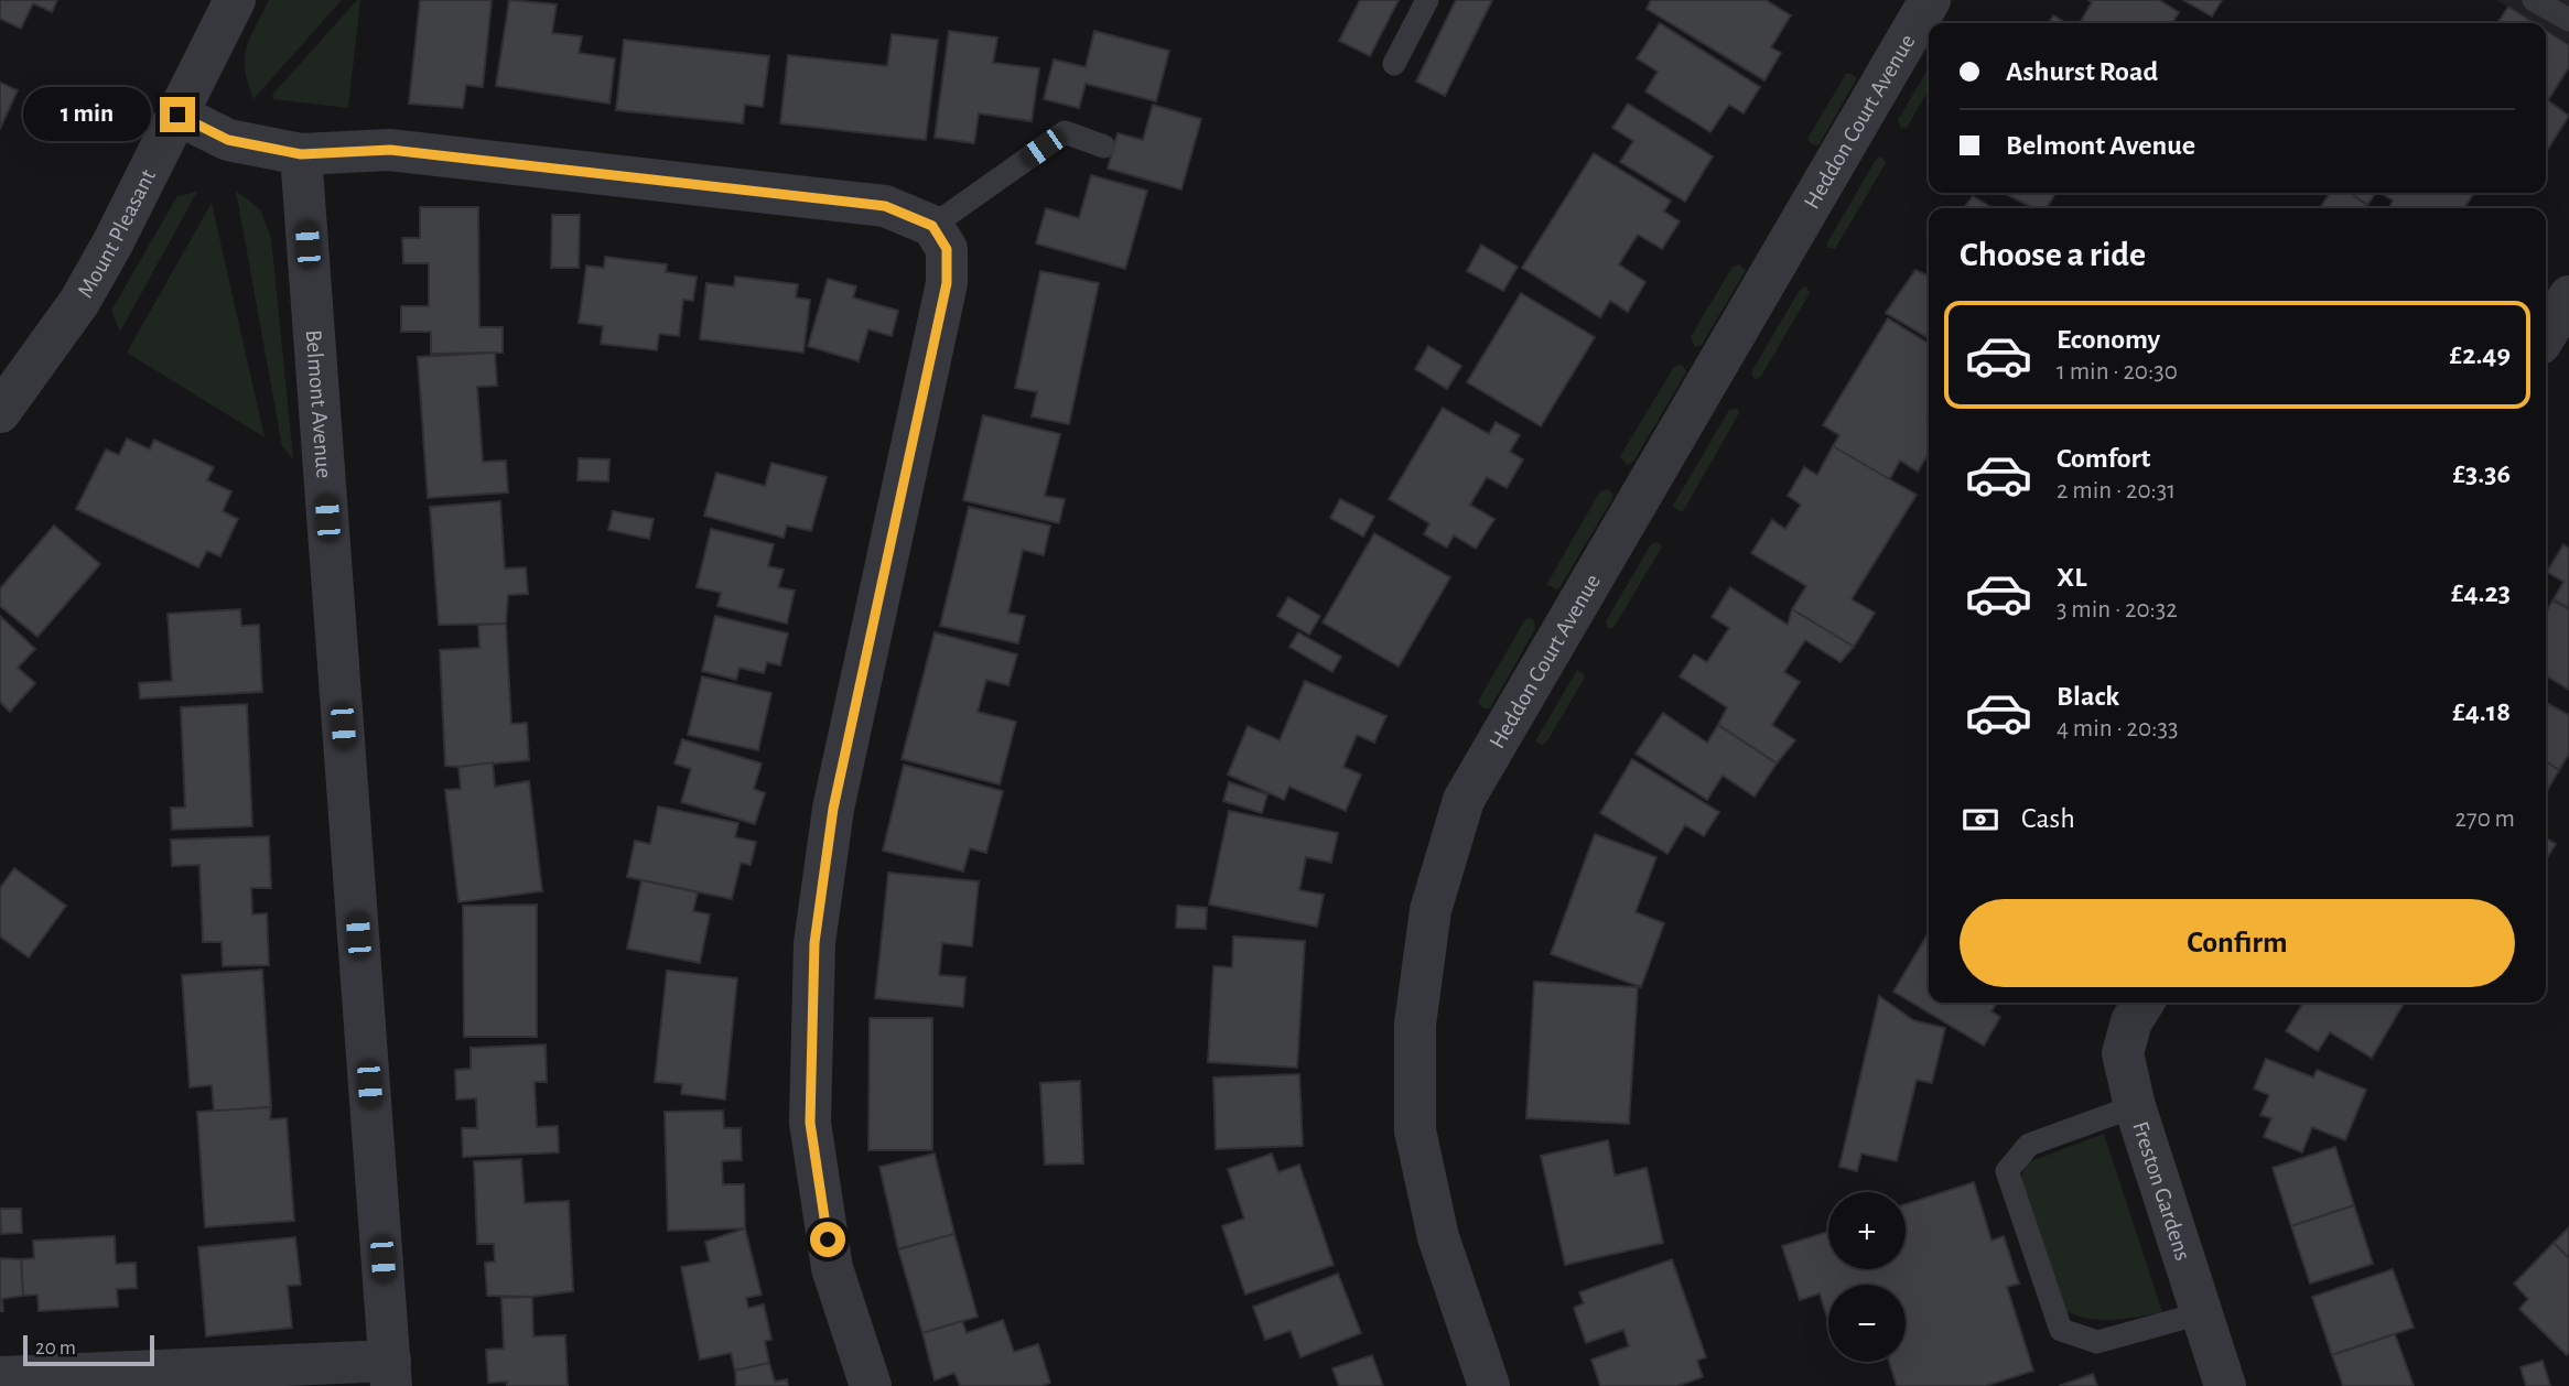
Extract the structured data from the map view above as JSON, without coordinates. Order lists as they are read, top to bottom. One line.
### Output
{"streets":{"street":["Heddon Court Avenue","Mount Pleasant","Belmont Avenue","Freston Gardens"]},"scale_bar":"20 m","page":{"banner":["Ashurst Road","Belmont Avenue"],"bubble":"1 min","heading":"Choose a ride","list":[{"name":"Economy","note":"1 min · 20:30","value":"£2.49"},{"name":"Comfort","note":"2 min · 20:31","value":"£3.36"},{"name":"XL","note":"3 min · 20:32","value":"£4.23"},{"name":"Black","note":"4 min · 20:33","value":"£4.18"}],"pay":["Cash","270 m"],"buttons":"Confirm","map_buttons":["+","−"],"scale":"20 m"}}
